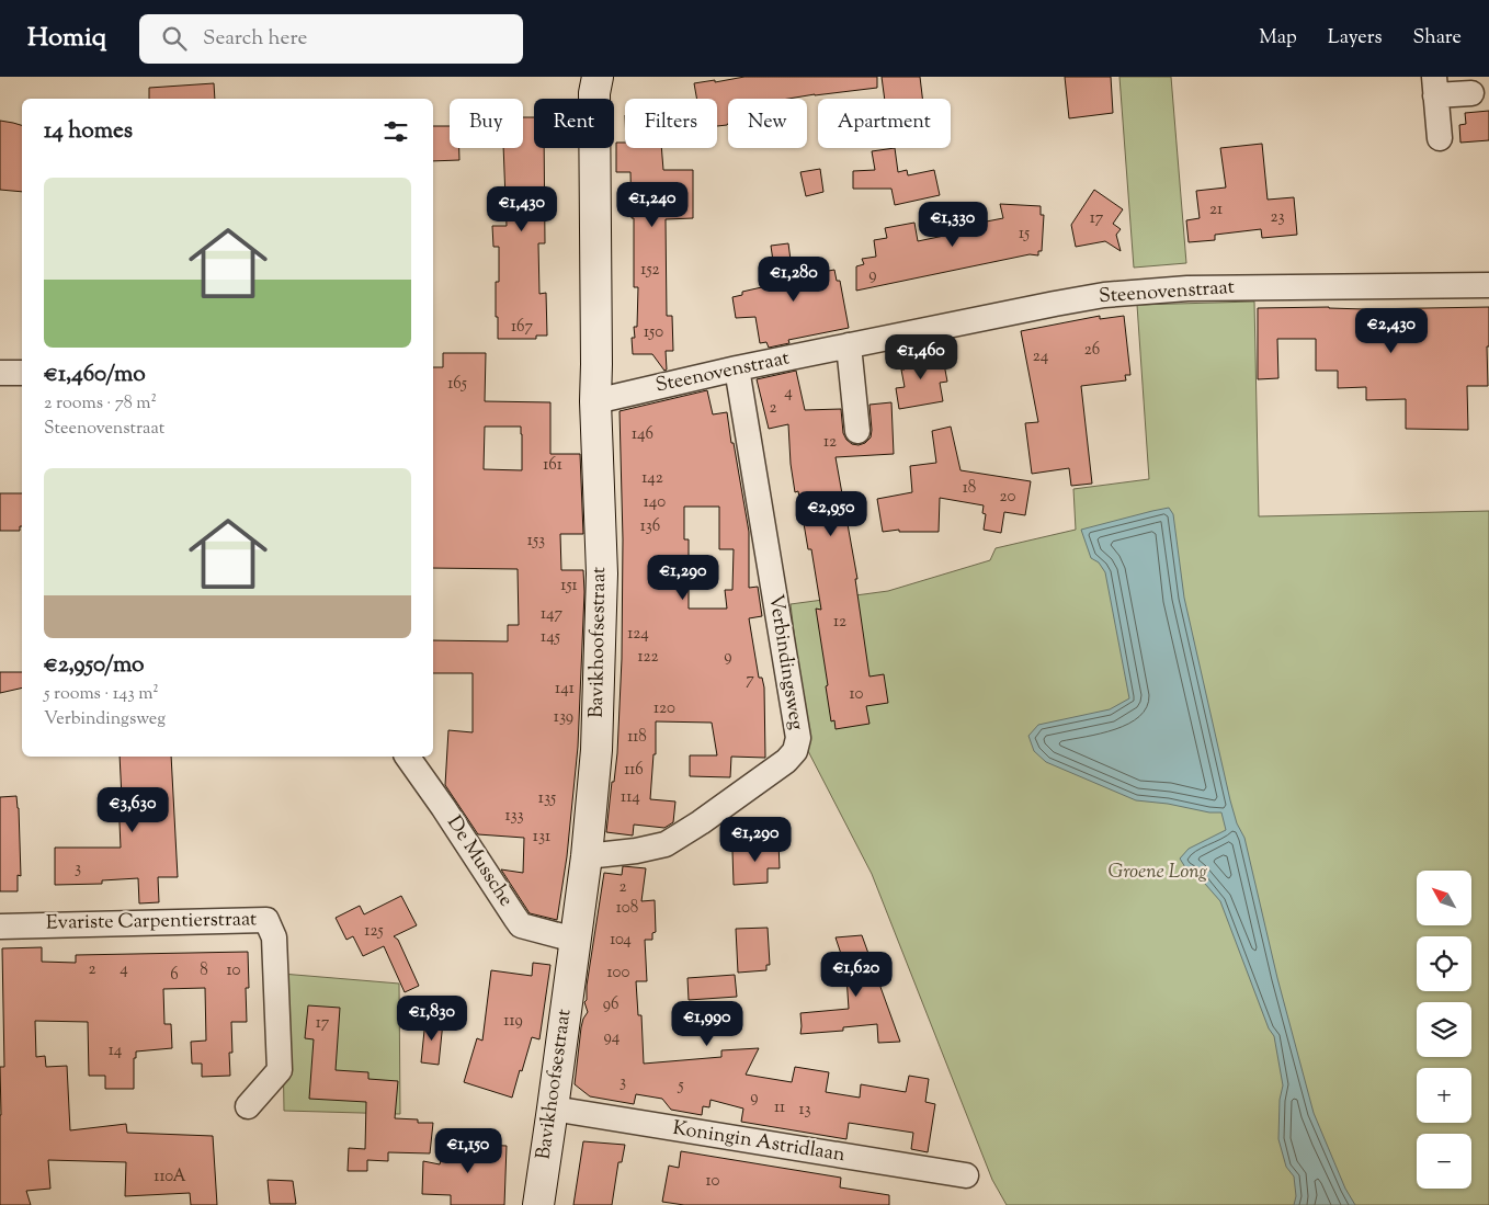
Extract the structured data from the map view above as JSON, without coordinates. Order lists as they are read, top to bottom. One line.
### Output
{"streets":{"street":["Steenovenstraat","Bavikhoofsestraat","Verbindingsweg","De Mussche","Evariste Carpentierstraat","Koningin Astridlaan"]},"crossings":[["Steenovenstraat","Bavikhoofsestraat"],["Steenovenstraat","Verbindingsweg"],["Bavikhoofsestraat","Verbindingsweg"],["Bavikhoofsestraat","De Mussche"],["Bavikhoofsestraat","Koningin Astridlaan"]],"parks":["Groene Long"],"house_numbers":["21","23","17","15","152","9","167","150","26","24","165","4","2","146","12","161","142","18","20","140","136","153","151","147","12","124","145","122","9","7","141","10","120","139","118","116","114","135","133","131","3","2","108","125","104","2","4","8","10","100","6","96","119","17","94","14","3","5","9","11","13","110A","10"],"north":"top left","page":{"header":"Homiq","search":"Search here","nav":["Map","Layers","Share"],"chip":["Buy","Rent","Filters","New","Apartment"],"heading":"14 homes","list":[{"name":"€1,460/mo","note":"2 rooms · 78 m² · Steenovenstraat"},{"name":"€2,950/mo","note":"5 rooms · 143 m² · Verbindingsweg"}],"price":["€1,240","€1,430","€1,330","€1,280","€2,430","€1,460","€2,950","€1,290","€3,630","€1,290","€1,620","€1,830","€1,990","€1,150"],"map_buttons":["+","−"]}}
